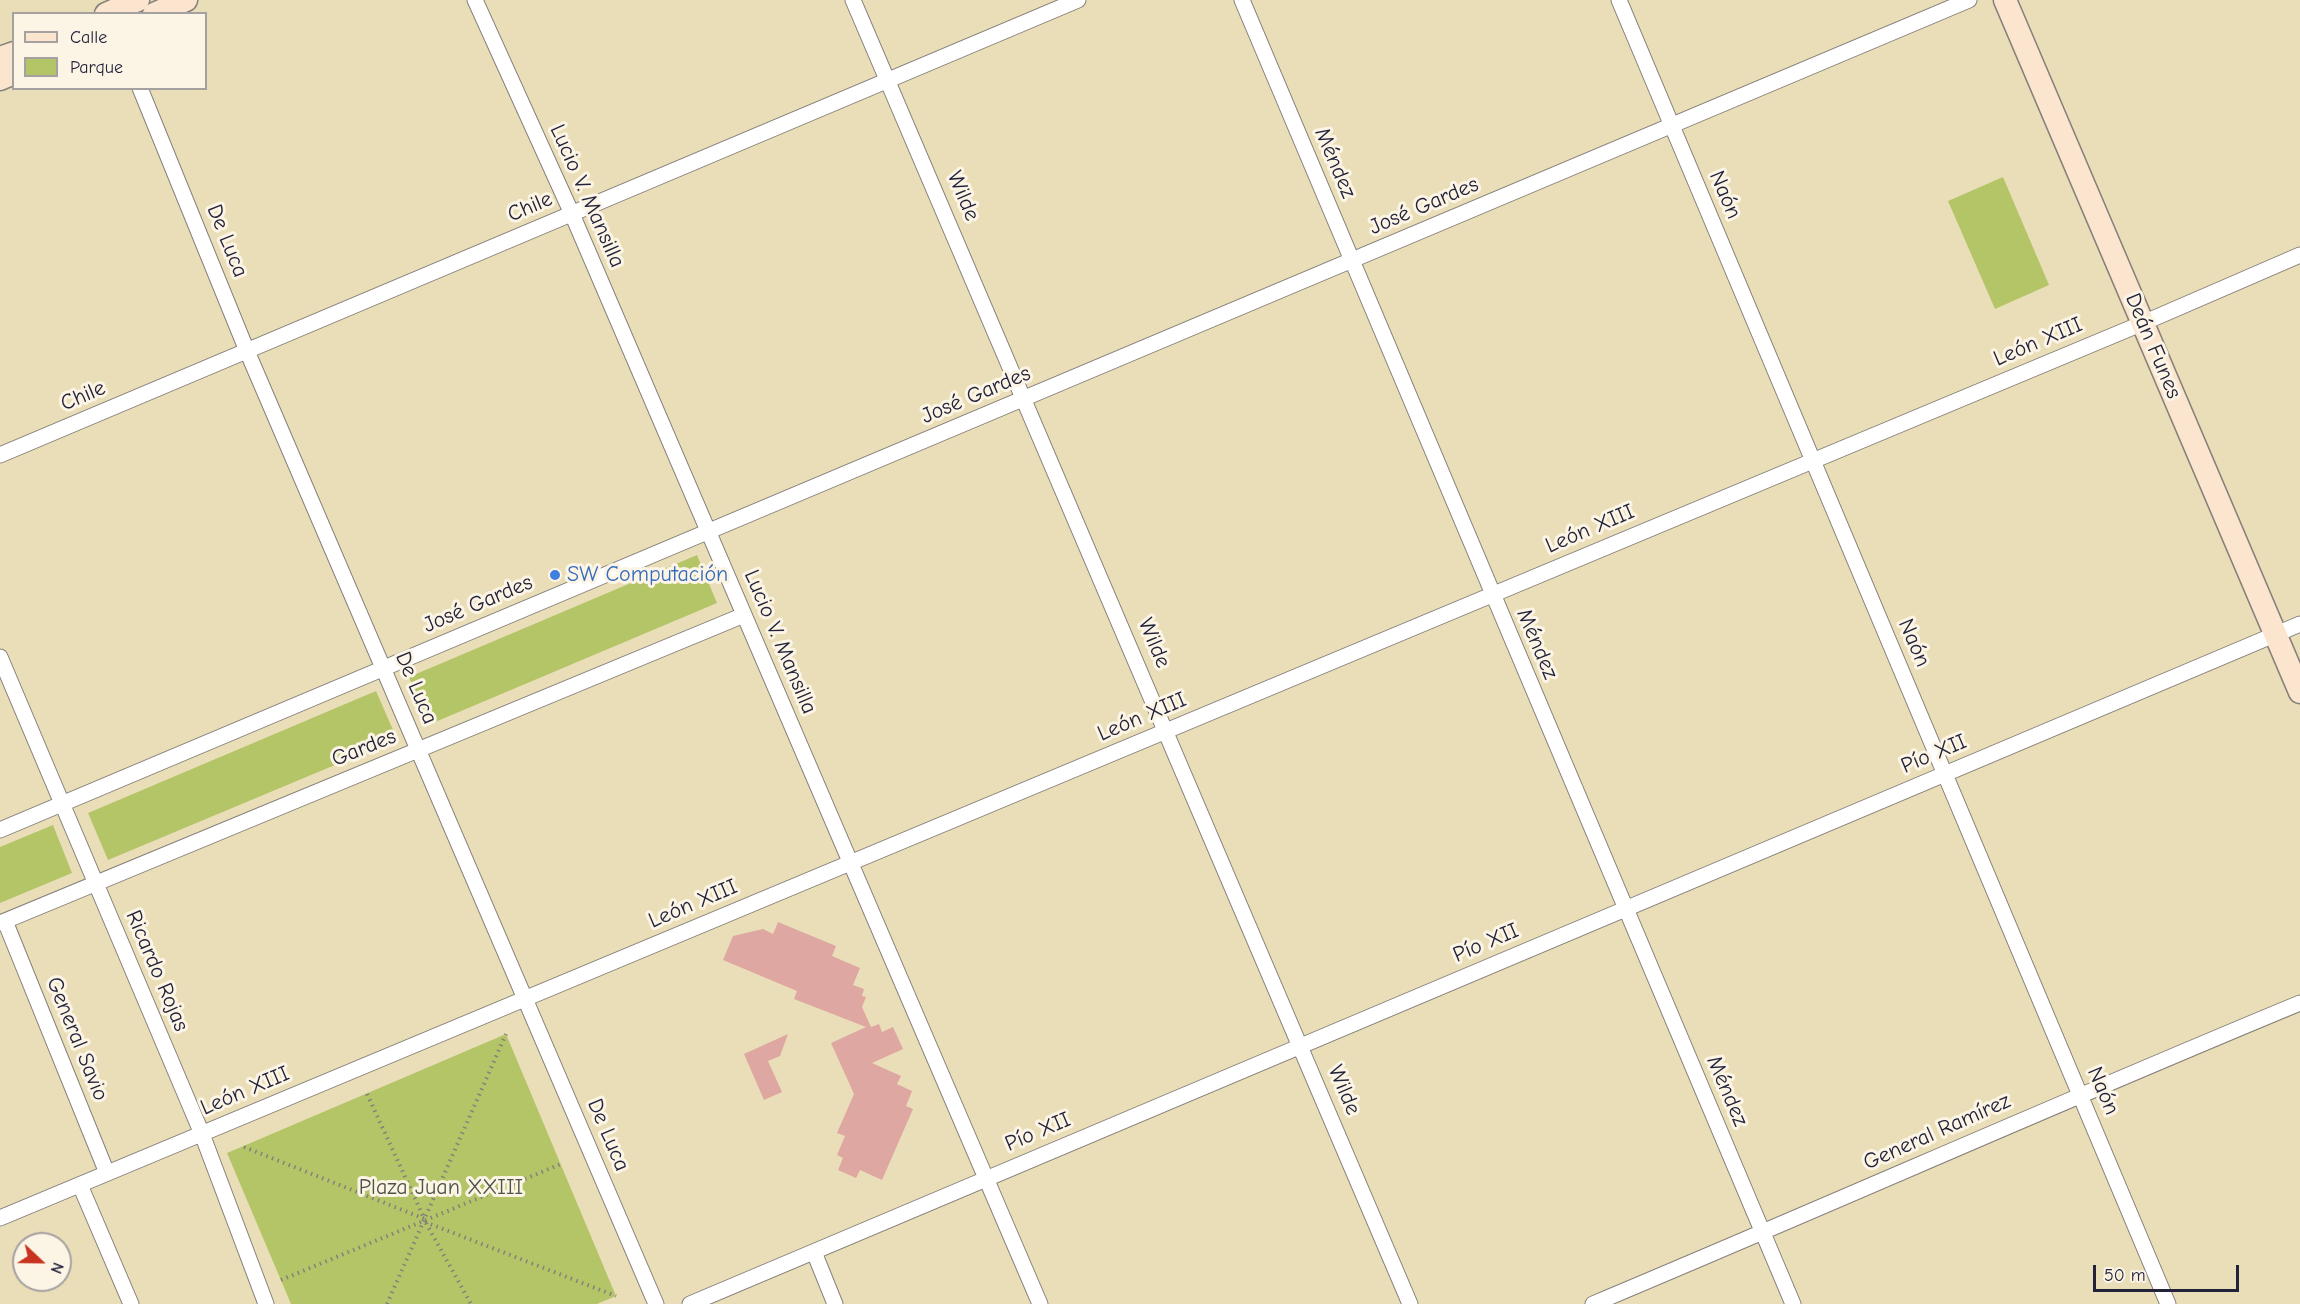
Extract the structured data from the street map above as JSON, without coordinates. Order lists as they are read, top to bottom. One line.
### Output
{"streets":{"street":["Méndez","Naón","Lucio V. Mansilla","Wilde","José Gardes","Chile","De Luca","León XIII","Deán Funes","Gardes","Pío XII","Ricardo Rojas","General Savio","General Ramírez"]},"crossings":[["Méndez","José Gardes"],["Méndez","León XIII"],["Méndez","Pío XII"],["Méndez","General Ramírez"],["Naón","José Gardes"],["Naón","León XIII"],["Naón","Pío XII"],["Naón","General Ramírez"],["Lucio V. Mansilla","José Gardes"],["Lucio V. Mansilla","Chile"],["Lucio V. Mansilla","León XIII"],["Lucio V. Mansilla","Gardes"],["Lucio V. Mansilla","Pío XII"],["Wilde","José Gardes"],["Wilde","Chile"],["Wilde","León XIII"],["Wilde","Pío XII"],["José Gardes","De Luca"],["José Gardes","Ricardo Rojas"],["Chile","De Luca"],["De Luca","León XIII"],["De Luca","Gardes"],["León XIII","Deán Funes"],["León XIII","Ricardo Rojas"],["León XIII","General Savio"],["Deán Funes","Pío XII"],["Gardes","Ricardo Rojas"],["Gardes","General Savio"]],"parks":["Plaza Juan XXIII"],"places":["SW Computación"],"legend":["Calle","Parque"],"scale_bar":"50 m","north":"right"}
